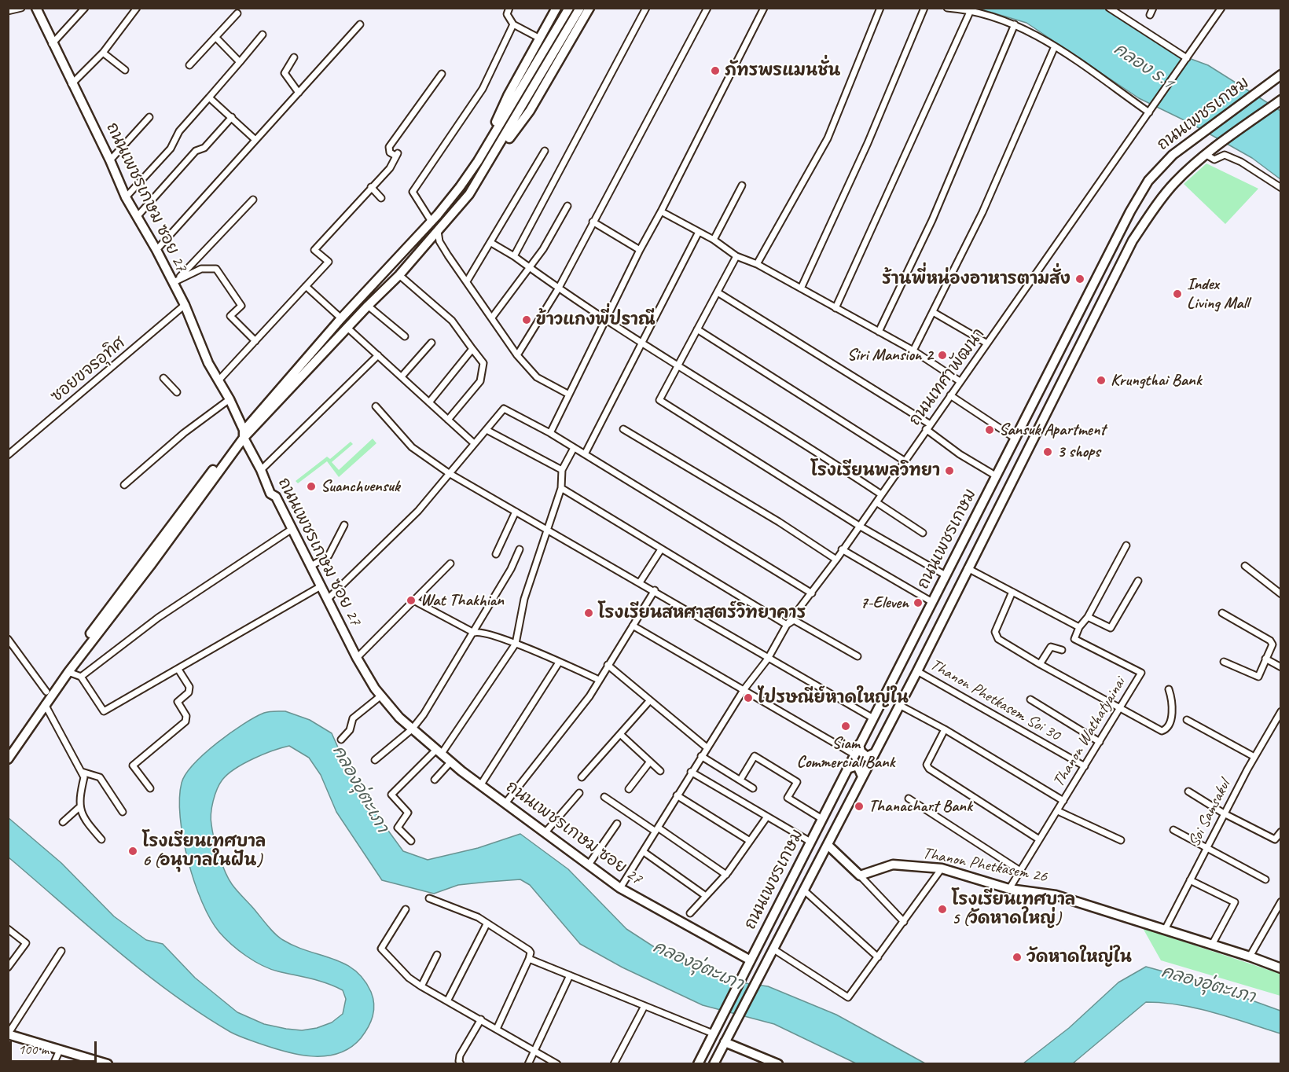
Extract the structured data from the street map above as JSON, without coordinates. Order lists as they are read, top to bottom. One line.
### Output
{"streets":{"main road":["ถนนเพชรเกษม","ถนนเพชรเกษม ซอย 27","Thanon Phetkasem 26"],"street":["ซอยขจรอุทิศ","ถนนเทศาพัฒนา","Thanon Phetkasem Soi 30","Thanon Wathatyainai","Soi Samsakul"]},"crossings":[["ถนนเพชรเกษม","ถนนเพชรเกษม ซอย 27"],["ถนนเพชรเกษม","Thanon Phetkasem Soi 30"],["ถนนเพชรเกษม ซอย 27","ซอยขจรอุทิศ"],["ถนนเพชรเกษม ซอย 27","ถนนเทศาพัฒนา"],["Thanon Phetkasem Soi 30","Thanon Wathatyainai"],["Thanon Wathatyainai","Thanon Phetkasem 26"],["Soi Samsakul","Thanon Phetkasem 26"]],"water":["คลอง ร.1","คลองอุ่ตะเภา"],"places":["ภัทรพรแมนชั่น","ร้านพี่หน่องอาหารตามสั่ง","Index Living Mall","ข้าวแกงพี่ปราณี","Siri Mansion 2","Krungthai Bank","Sansuk Apartment","3 shops","โรงเรียนพลวิทยา","Suanchuensuk","Wat Thakhian","7-Eleven","โรงเรียนสหศาสตร์วิทยาคาร","ไปรษณีย์หาดใหญ่ใน","Siam Commercial Bank","Thanachart Bank","โรงเรียนเทศบาล 6 (อนุบาลในฝัน)","โรงเรียนเทศบาล 5 (วัดหาดใหญ่)","วัดหาดใหญ่ใน"],"scale_bar":"100 m"}
